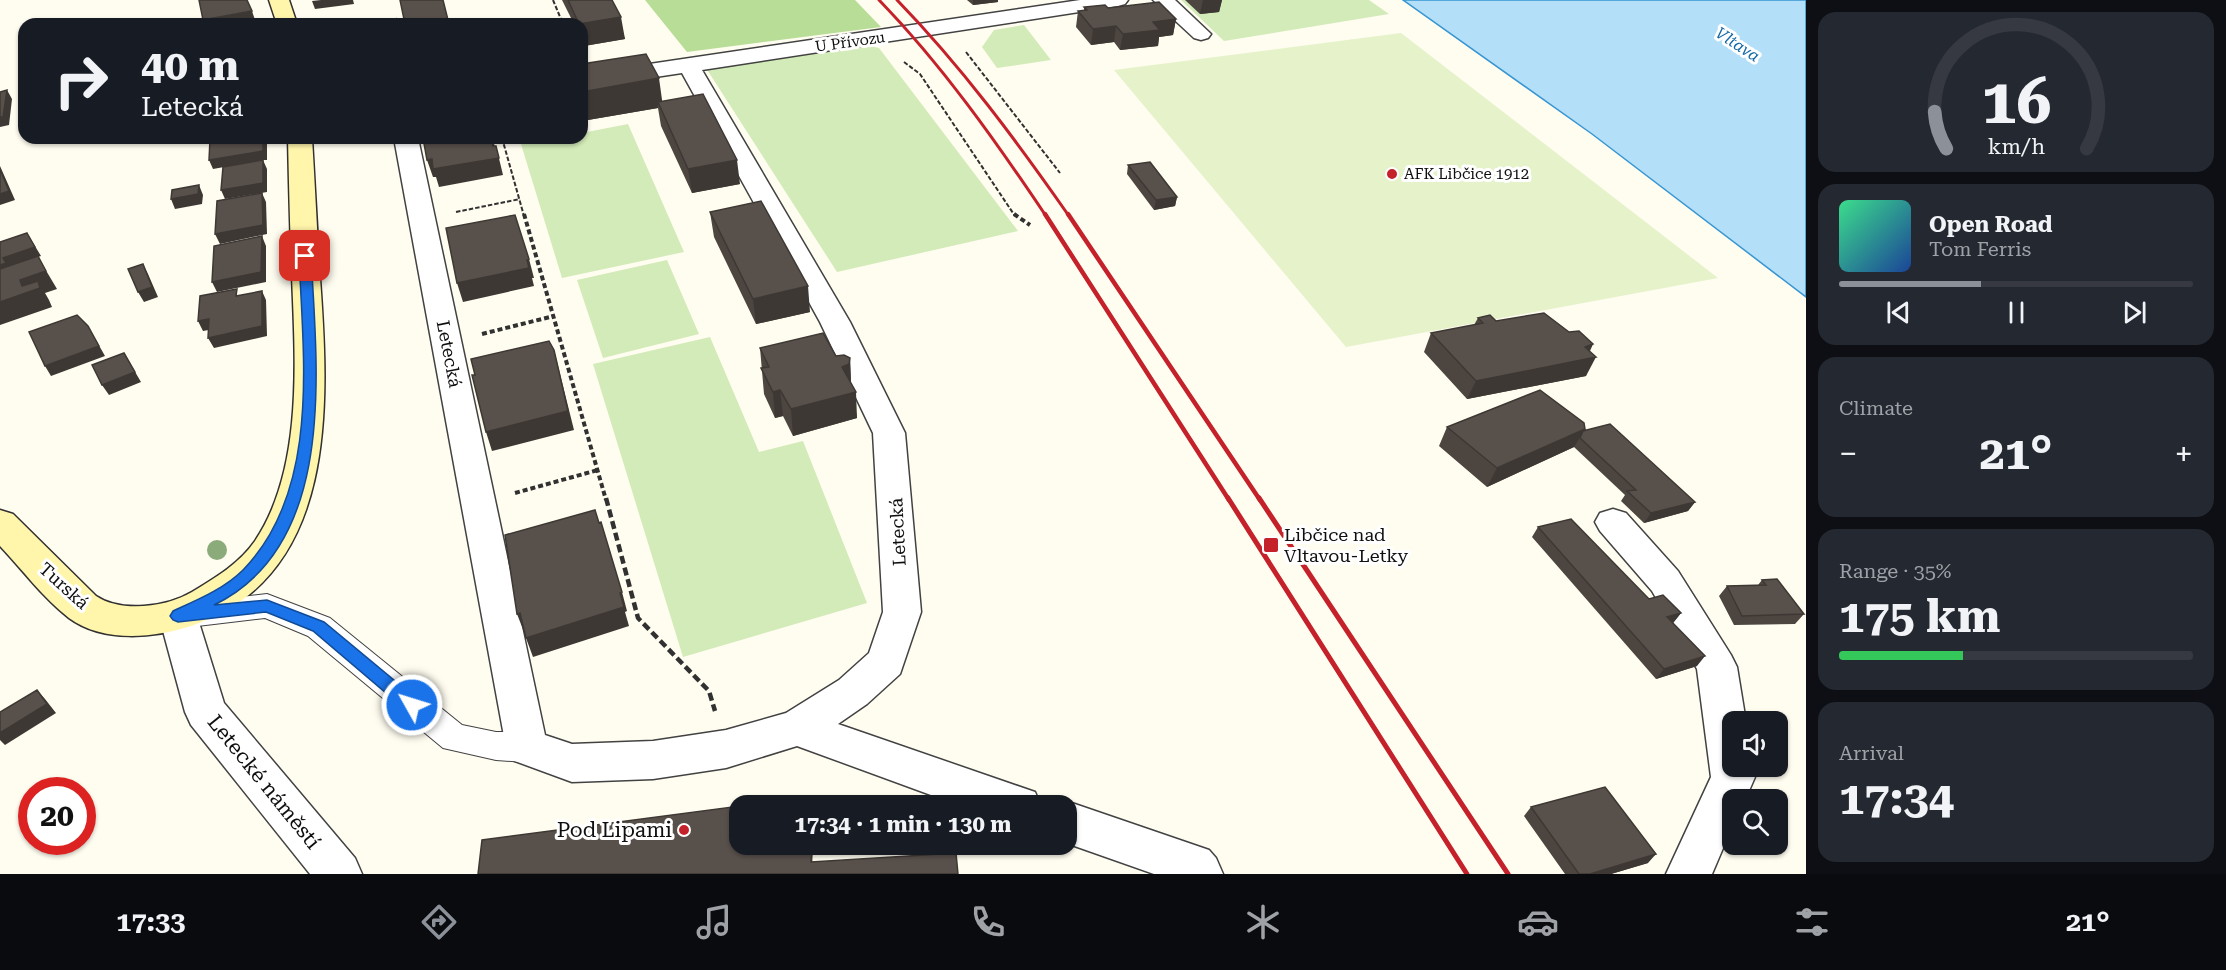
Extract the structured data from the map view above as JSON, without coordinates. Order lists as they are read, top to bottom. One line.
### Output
{"streets":{"street":["U Přívozu","Letecká","Turská","Letecké náměstí"]},"crossings":[["U Přívozu","Letecká"],["Letecká","Turská"],["Letecká","Letecké náměstí"],["Turská","Letecké náměstí"]],"water":["Vltava"],"places":{"other":["AFK Libčice 1912","Pod Lipami"],"transit":["Libčice nad Vltavou-Letky"]},"page":{"turn":["40 m","Letecká"],"song":["Open Road","Tom Ferris"],"tile":["Climate",["Range · 35%","175 km"],["Arrival","17:34"]],"heat":["−","21°","+"],"limit":"20","trip":"17:34 · 1 min · 130 m","tabs":["17:33","21°"],"gauge":["16","km/h"]}}
